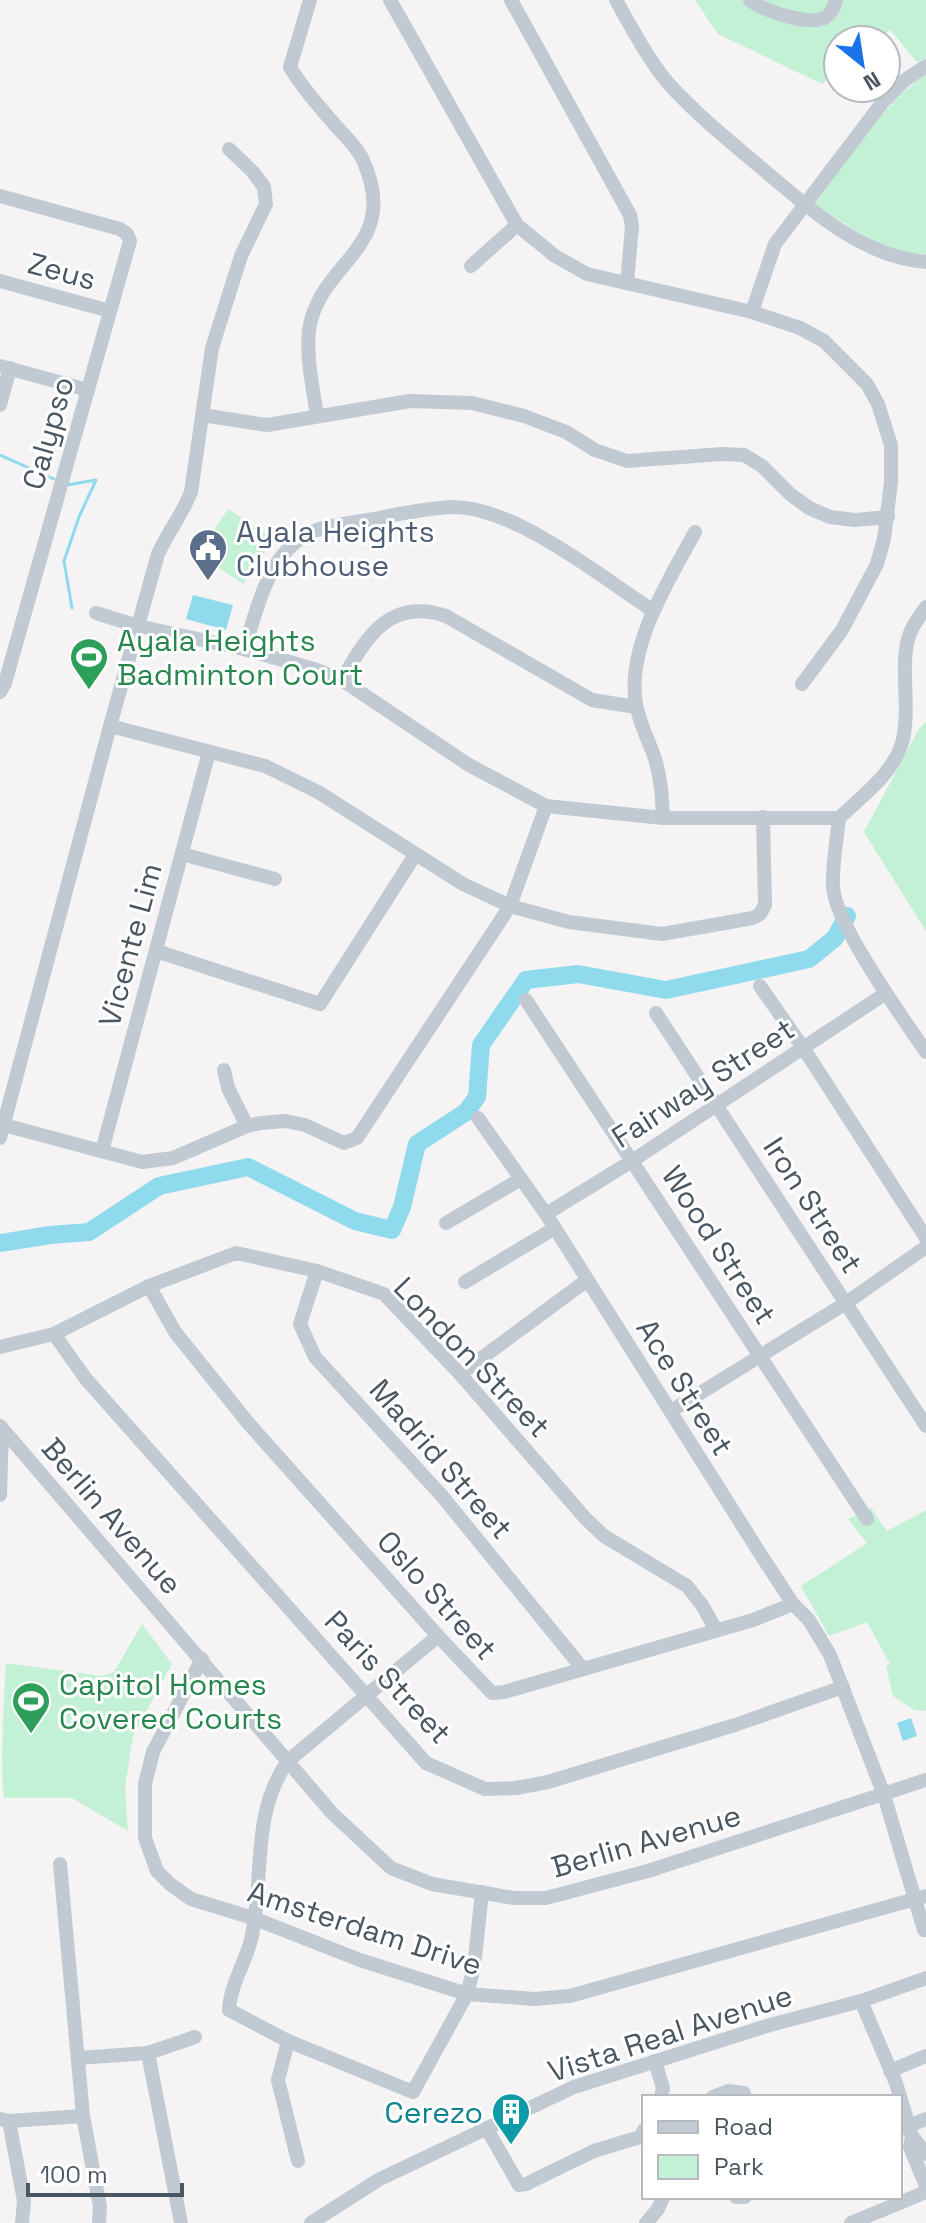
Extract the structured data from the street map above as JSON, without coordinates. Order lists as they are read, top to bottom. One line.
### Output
{"streets":{"street":["Zeus","Calypso","Vicente Lim","Fairway Street","Iron Street","Wood Street","London Street","Ace Street","Madrid Street","Berlin Avenue","Oslo Street","Paris Street","Amsterdam Drive","Vista Real Avenue"]},"crossings":[["Zeus","Calypso"],["Fairway Street","Iron Street"],["Fairway Street","Wood Street"],["Fairway Street","Ace Street"],["London Street","Madrid Street"],["London Street","Oslo Street"],["London Street","Paris Street"],["Ace Street","Berlin Avenue"],["Ace Street","Oslo Street"],["Ace Street","Paris Street"],["Ace Street","Amsterdam Drive"],["Madrid Street","Oslo Street"],["Berlin Avenue","Amsterdam Drive"]],"places":{"public building":["Ayala Heights Clubhouse"],"sports":["Ayala Heights Badminton Court","Capitol Homes Covered Courts"],"building":["Cerezo"]},"legend":["Road","Park"],"scale_bar":"100 m","north":"bottom right"}
